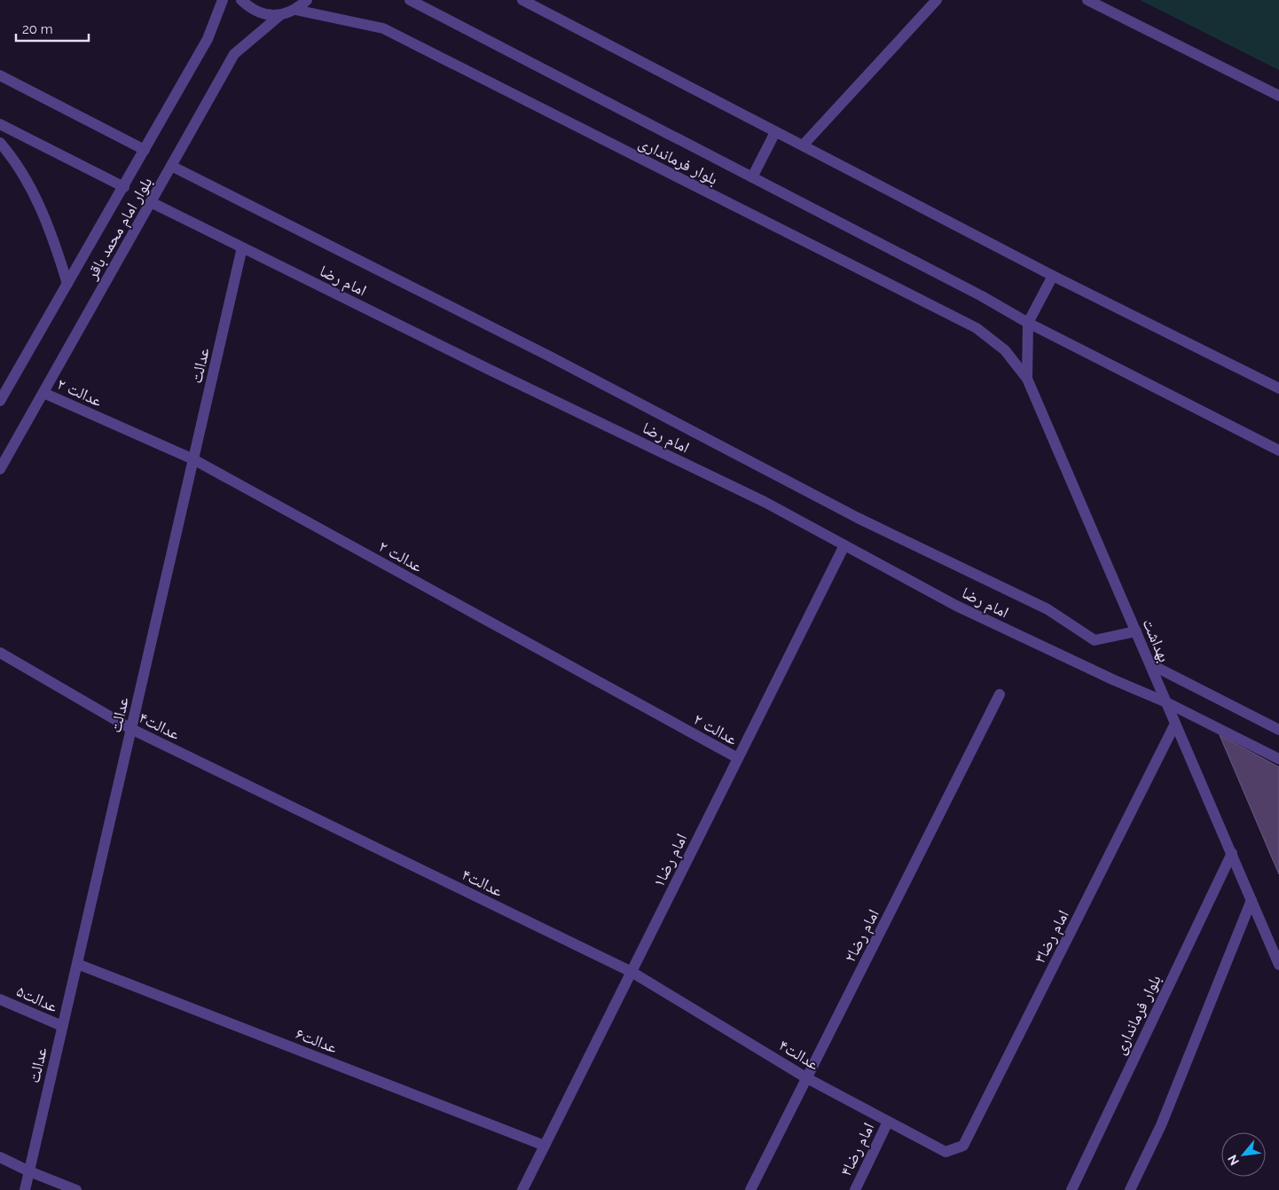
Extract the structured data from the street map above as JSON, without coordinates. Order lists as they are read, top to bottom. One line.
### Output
{"streets":{"street":["بلوار فرمانداری","بلوار امام محمد باقر","امام رضا","عدالت","عدالت ۲","بهداشت","عدالت۴","امام رضا۱","امام رضا۲","امام رضا۳","عدالت۵","عدالت۶","امام رضا۴"]},"crossings":[["بلوار فرمانداری","بهداشت"],["بلوار امام محمد باقر","امام رضا"],["بلوار امام محمد باقر","عدالت ۲"],["امام رضا","عدالت"],["امام رضا","بهداشت"],["امام رضا","امام رضا۱"],["عدالت","عدالت ۲"],["عدالت","عدالت۴"],["عدالت","عدالت۵"],["عدالت","عدالت۶"],["عدالت ۲","امام رضا۱"],["بهداشت","امام رضا۳"],["عدالت۴","امام رضا۱"],["عدالت۴","امام رضا۲"],["عدالت۴","امام رضا۳"],["عدالت۴","امام رضا۴"],["امام رضا۱","عدالت۶"]],"scale_bar":"20 m","north":"bottom left"}
